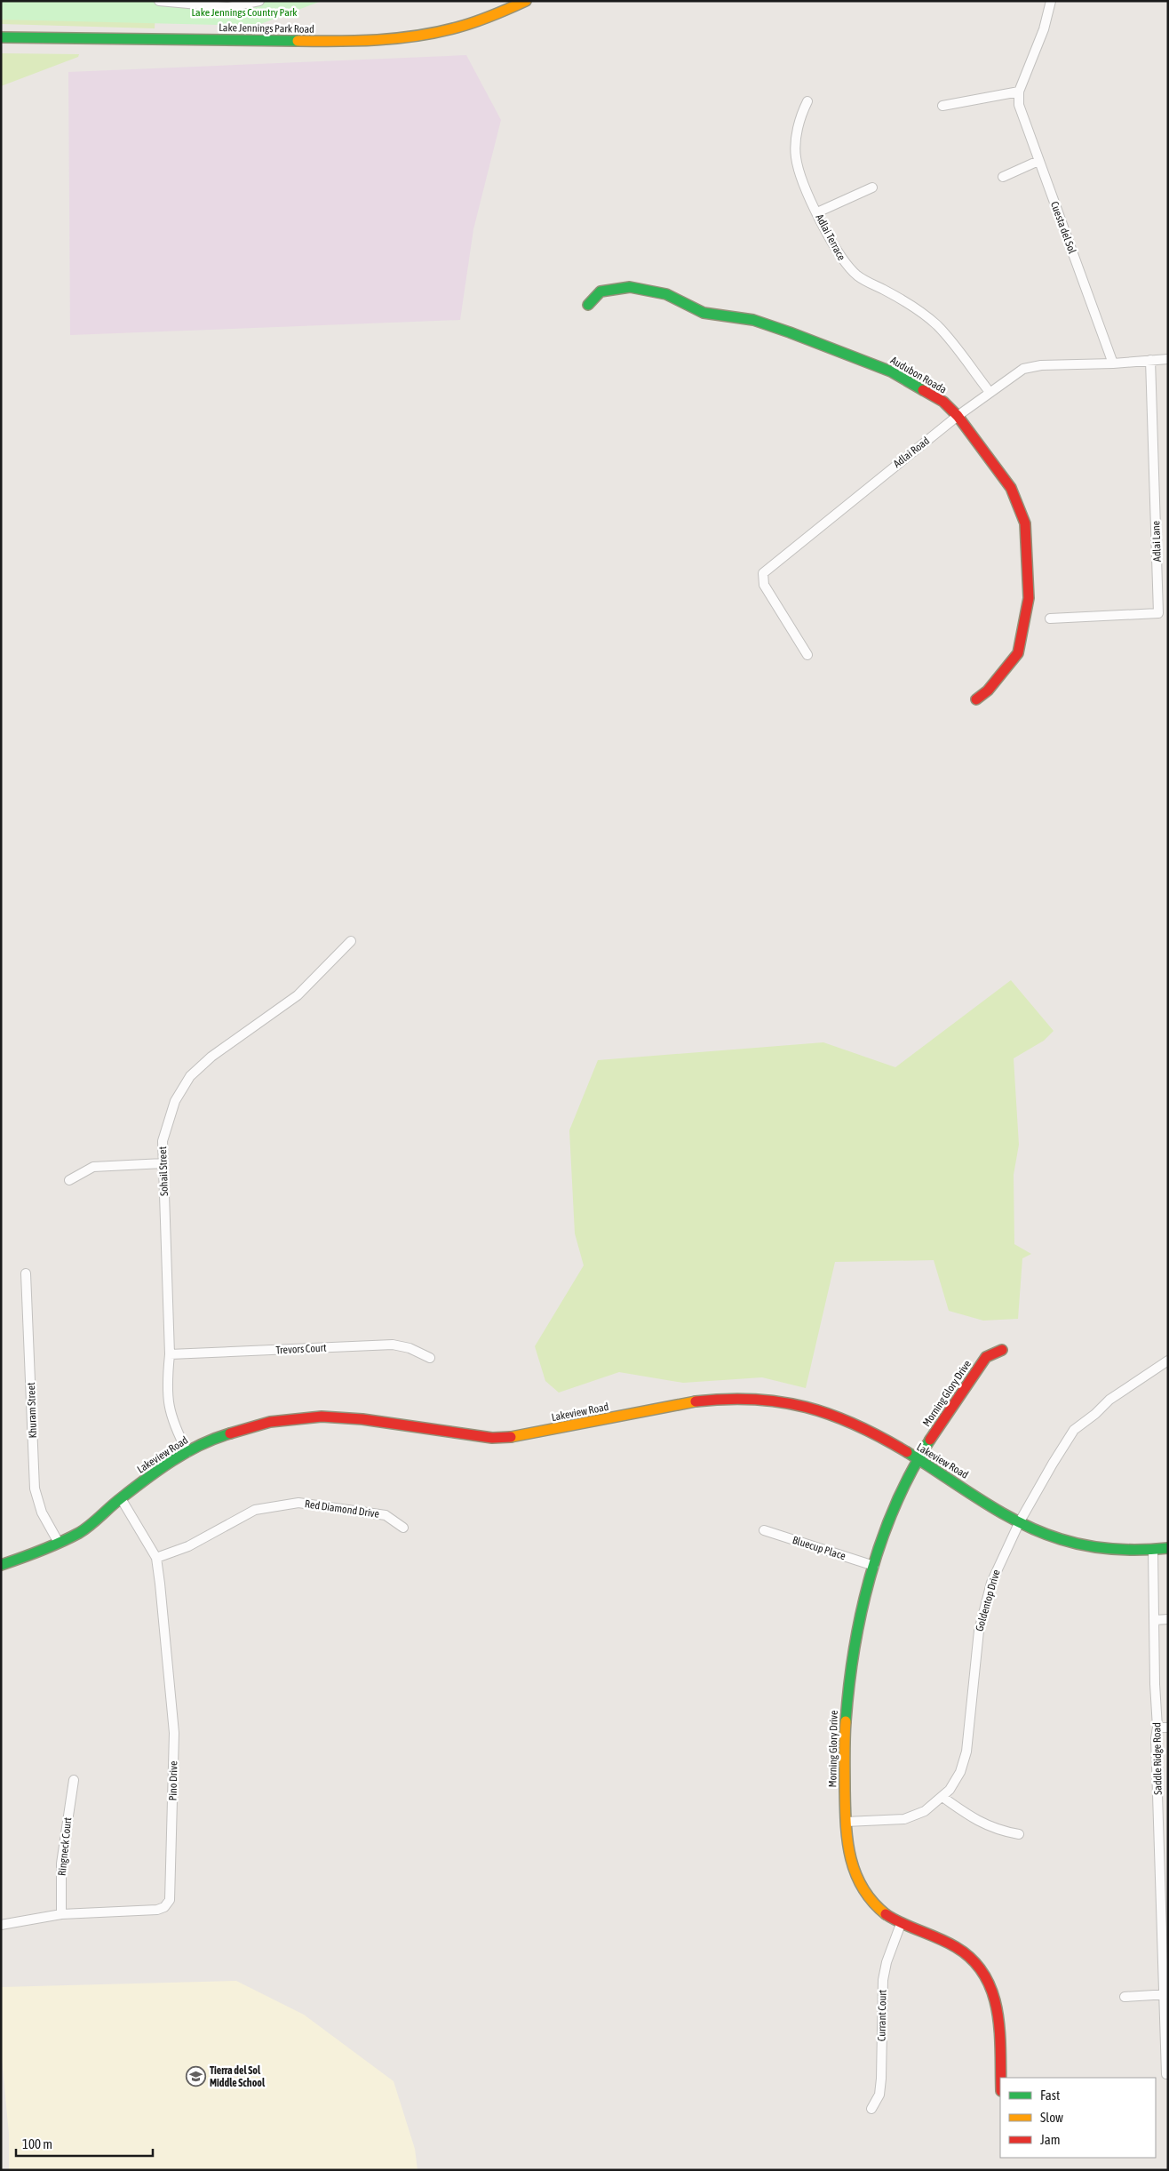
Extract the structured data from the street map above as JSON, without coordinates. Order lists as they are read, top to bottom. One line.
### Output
{"streets":{"street":["Lake Jennings Park Road","Cuesta del Sol","Adlai Terrace","Audubon Roada","Adlai Road","Adlai Lane","Sohail Street","Trevors Court","Morning Glory Drive","Khuram Street","Lakeview Road","Red Diamond Drive","Bluecup Place","Goldentop Drive","Saddle Ridge Road","Pino Drive","Ringneck Court","Currant Court"]},"crossings":[["Cuesta del Sol","Adlai Road"],["Adlai Terrace","Adlai Road"],["Audubon Roada","Adlai Road"],["Adlai Road","Adlai Lane"],["Sohail Street","Trevors Court"],["Sohail Street","Lakeview Road"],["Morning Glory Drive","Lakeview Road"],["Morning Glory Drive","Bluecup Place"],["Morning Glory Drive","Goldentop Drive"],["Morning Glory Drive","Currant Court"],["Khuram Street","Lakeview Road"],["Lakeview Road","Goldentop Drive"],["Lakeview Road","Saddle Ridge Road"],["Lakeview Road","Pino Drive"],["Red Diamond Drive","Pino Drive"],["Pino Drive","Ringneck Court"]],"parks":["Lake Jennings Country Park"],"places":{"school or university":["Tierra del Sol Middle School"]},"legend":["Fast","Slow","Jam"],"scale_bar":"100 m"}
